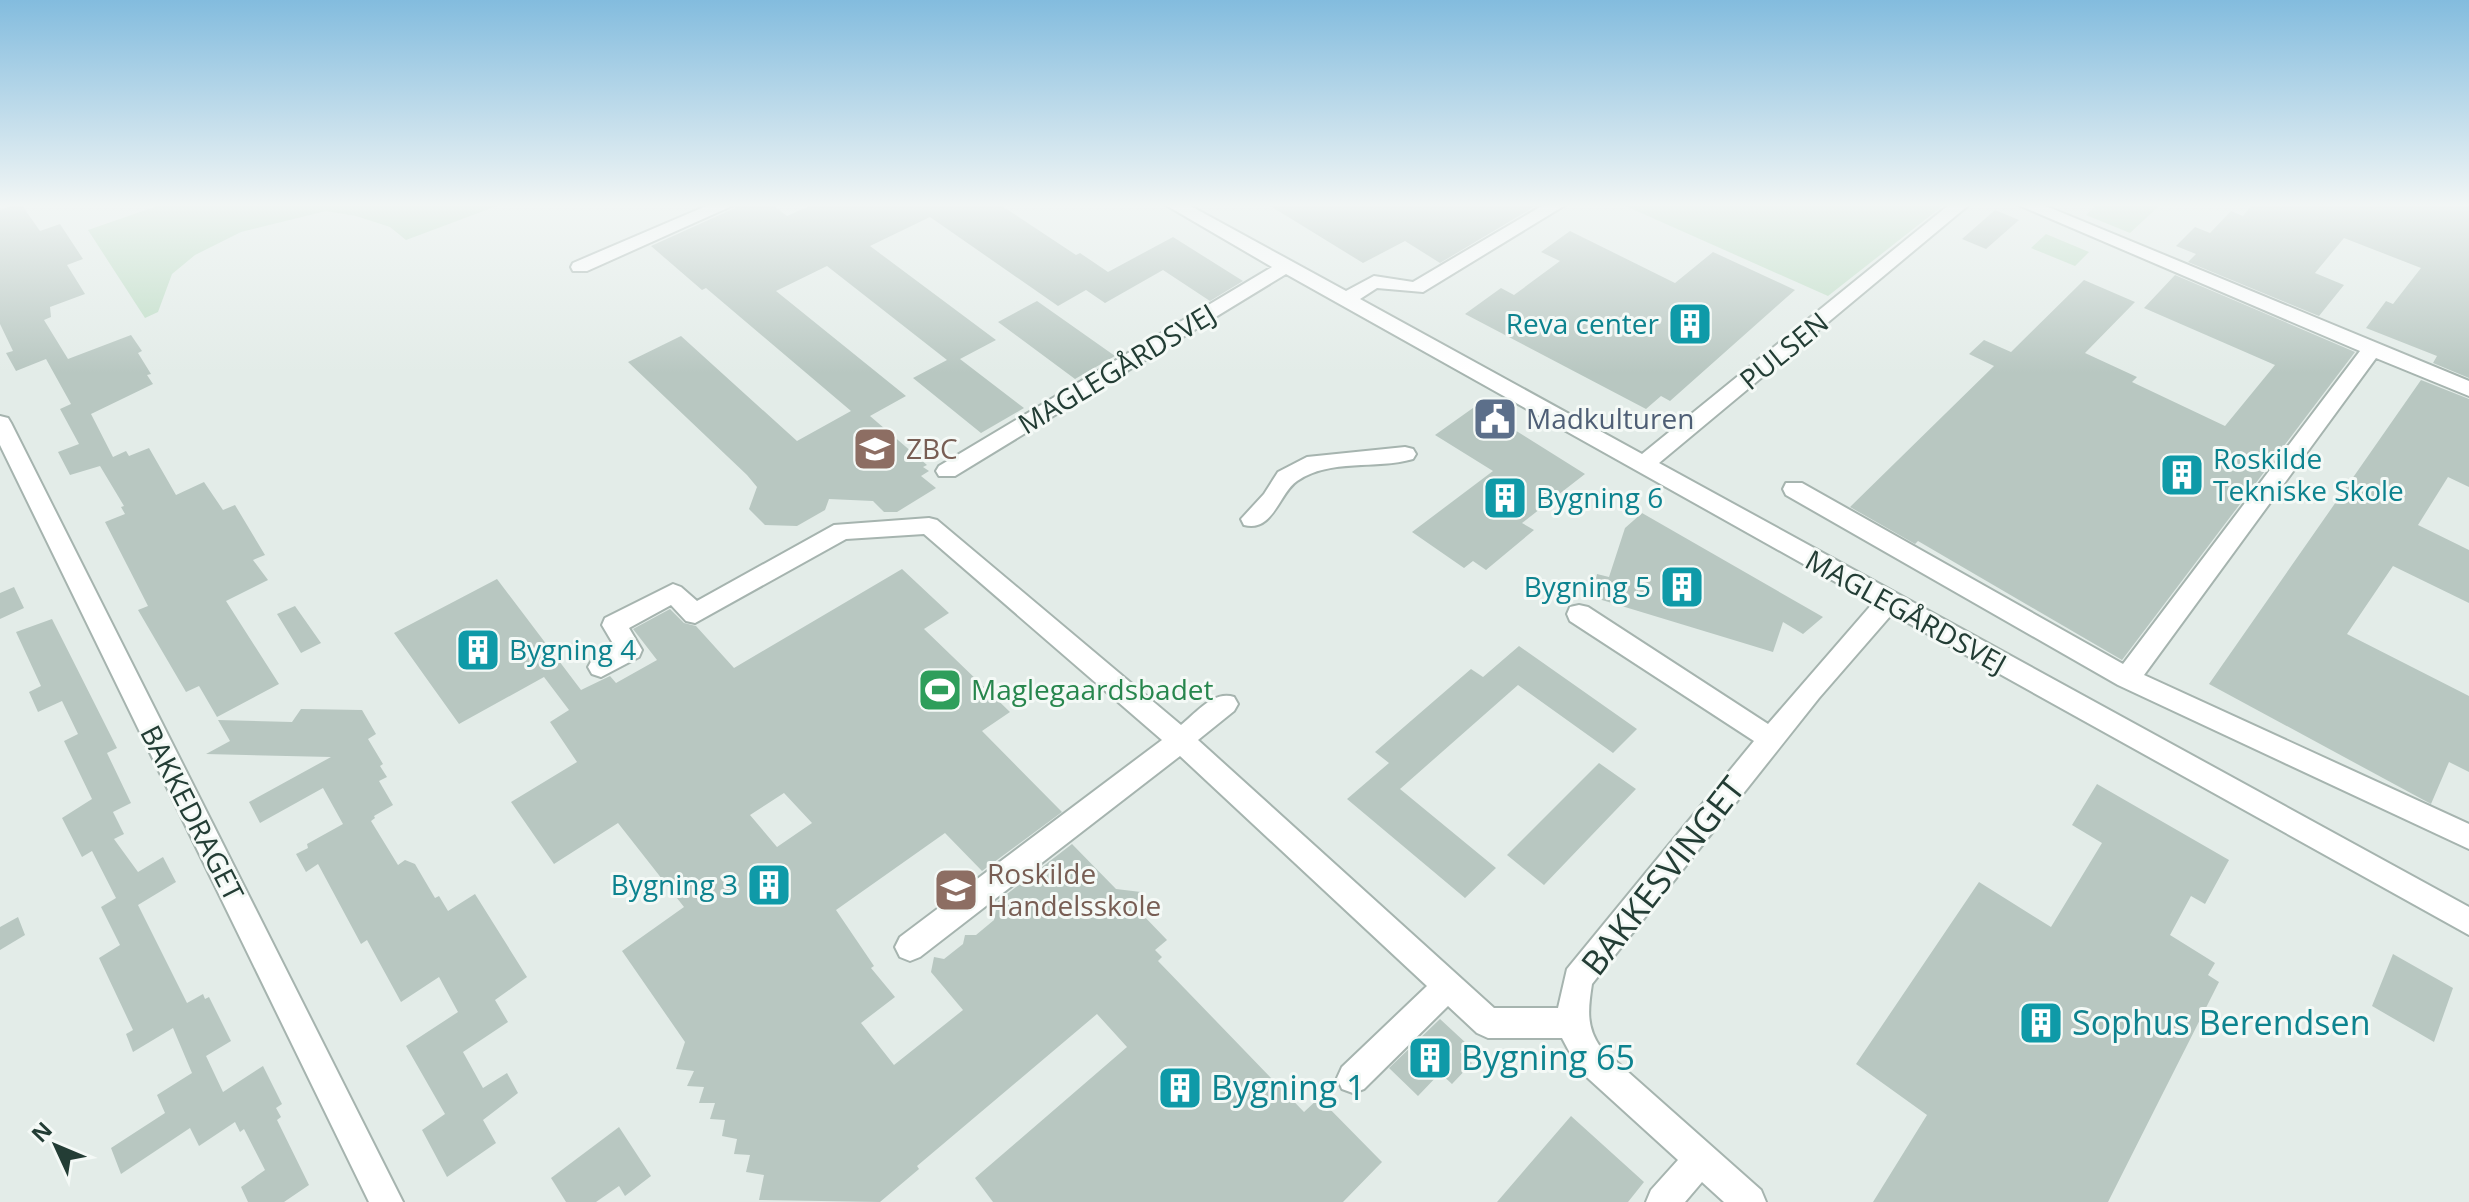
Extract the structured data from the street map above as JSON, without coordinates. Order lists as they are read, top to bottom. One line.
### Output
{"streets":{"street":["PULSEN","MAGLEGÅRDSVEJ","BAKKEDRAGET","BAKKESVINGET"]},"crossings":[["PULSEN","MAGLEGÅRDSVEJ"],["MAGLEGÅRDSVEJ","BAKKESVINGET"]],"places":{"building":["Reva center","Roskilde Tekniske Skole","Bygning 6","Bygning 5","Bygning 4","Bygning 3","Sophus Berendsen","Bygning 65","Bygning 1"],"public building":["Madkulturen"],"school or university":["ZBC","Roskilde Handelsskole"],"sports":["Maglegaardsbadet"]},"north":"top left"}
